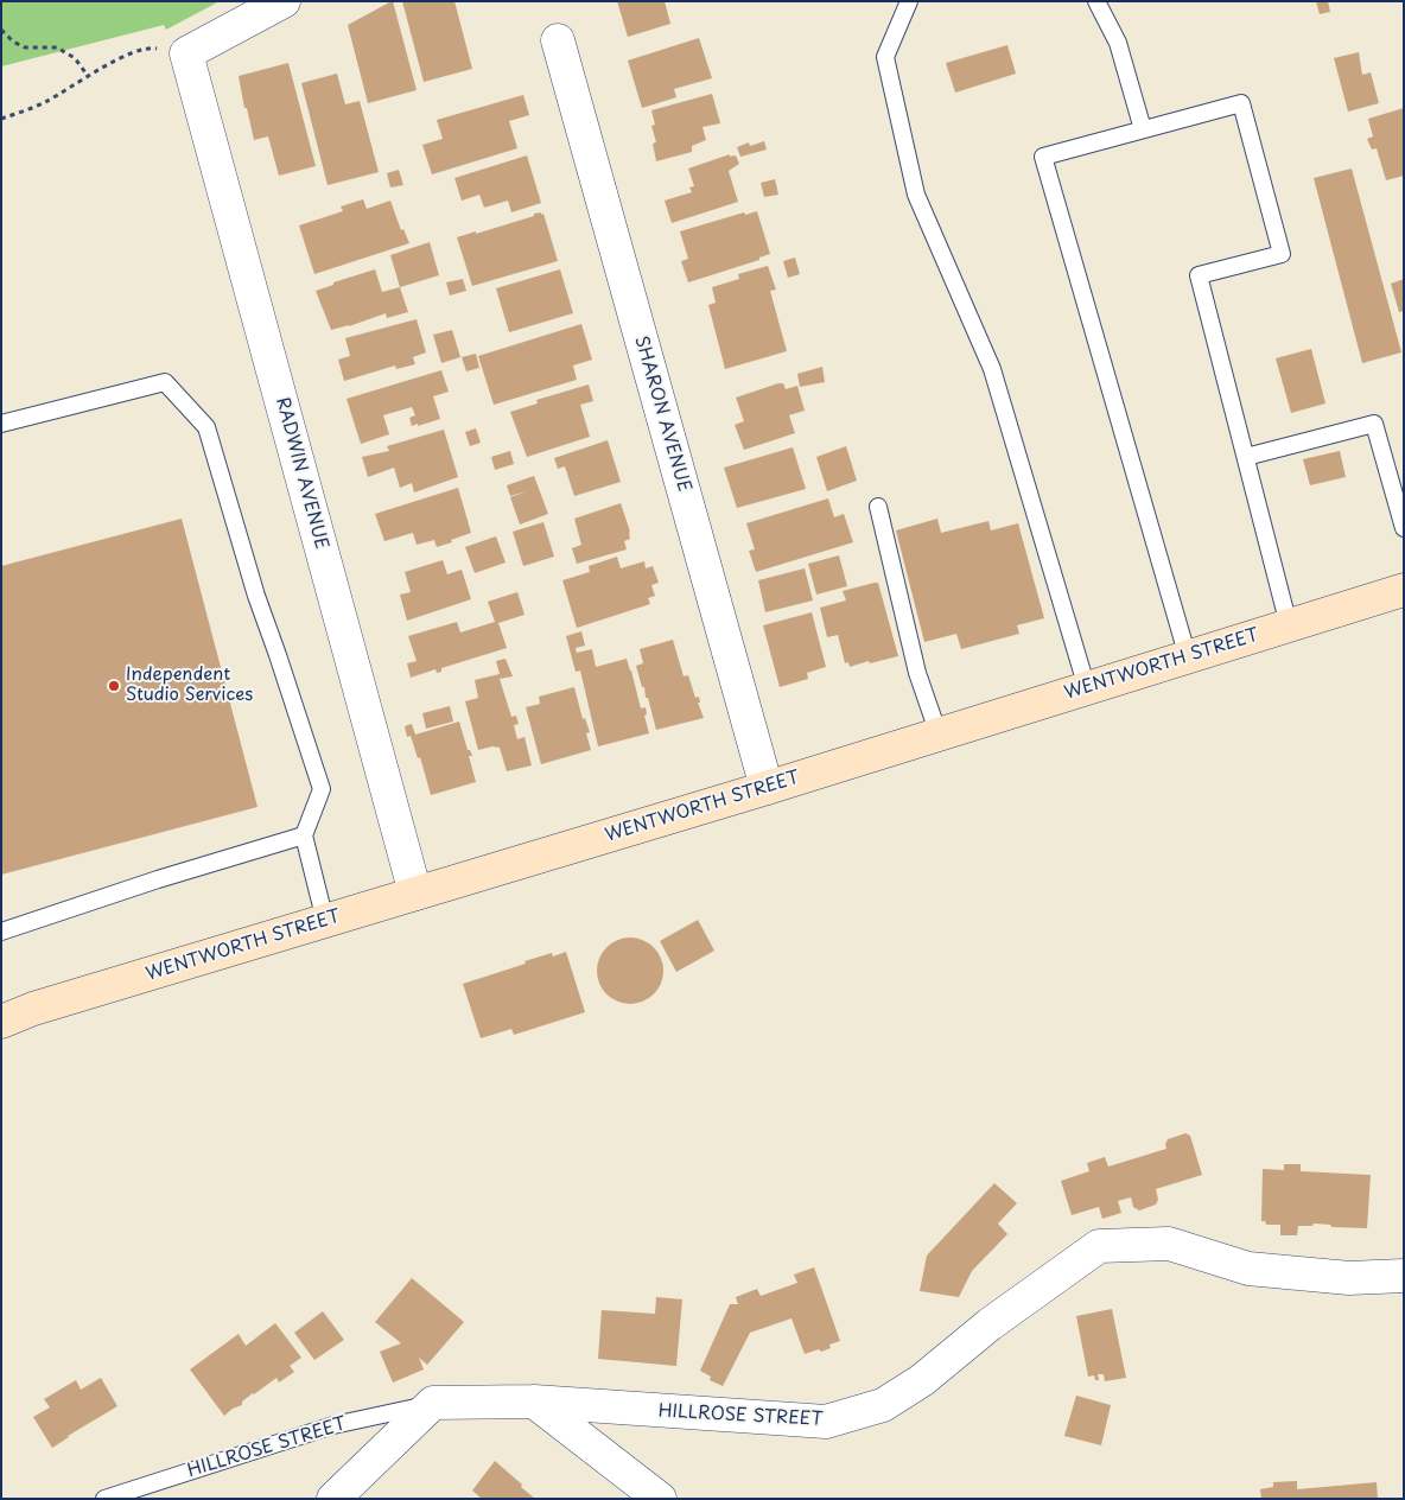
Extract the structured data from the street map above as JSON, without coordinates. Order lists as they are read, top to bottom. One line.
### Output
{"streets":{"main road":["WENTWORTH STREET"],"street":["SHARON AVENUE","RADWIN AVENUE","HILLROSE STREET"]},"crossings":[["SHARON AVENUE","WENTWORTH STREET"],["RADWIN AVENUE","WENTWORTH STREET"]],"places":["Independent Studio Services"]}
